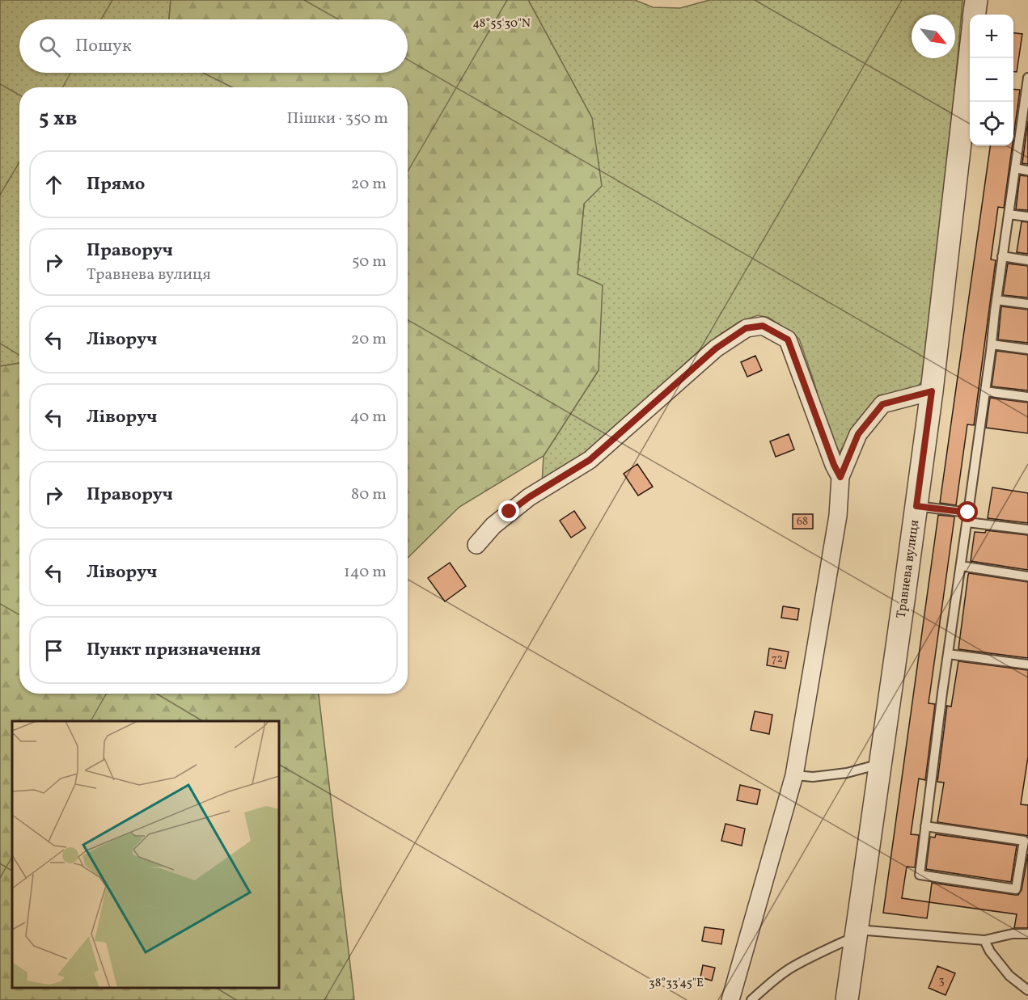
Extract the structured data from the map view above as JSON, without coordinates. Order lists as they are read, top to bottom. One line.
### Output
{"streets":{"street":["Травнева вулиця"]},"house_numbers":["68","72","3"],"north":"bottom right","page":{"map_buttons":["+","−"],"search":"Пошук","heading":["5 хв","Пішки · 350 m"],"list":[["Прямо","20 m"],["Праворуч","Травнева вулиця","50 m"],["Ліворуч","20 m"],["Ліворуч","40 m"],["Праворуч","80 m"],["Ліворуч","140 m"],"Пункт призначення"]},"coordinates":["48°55'30\"N","38°33'45\"E"]}
